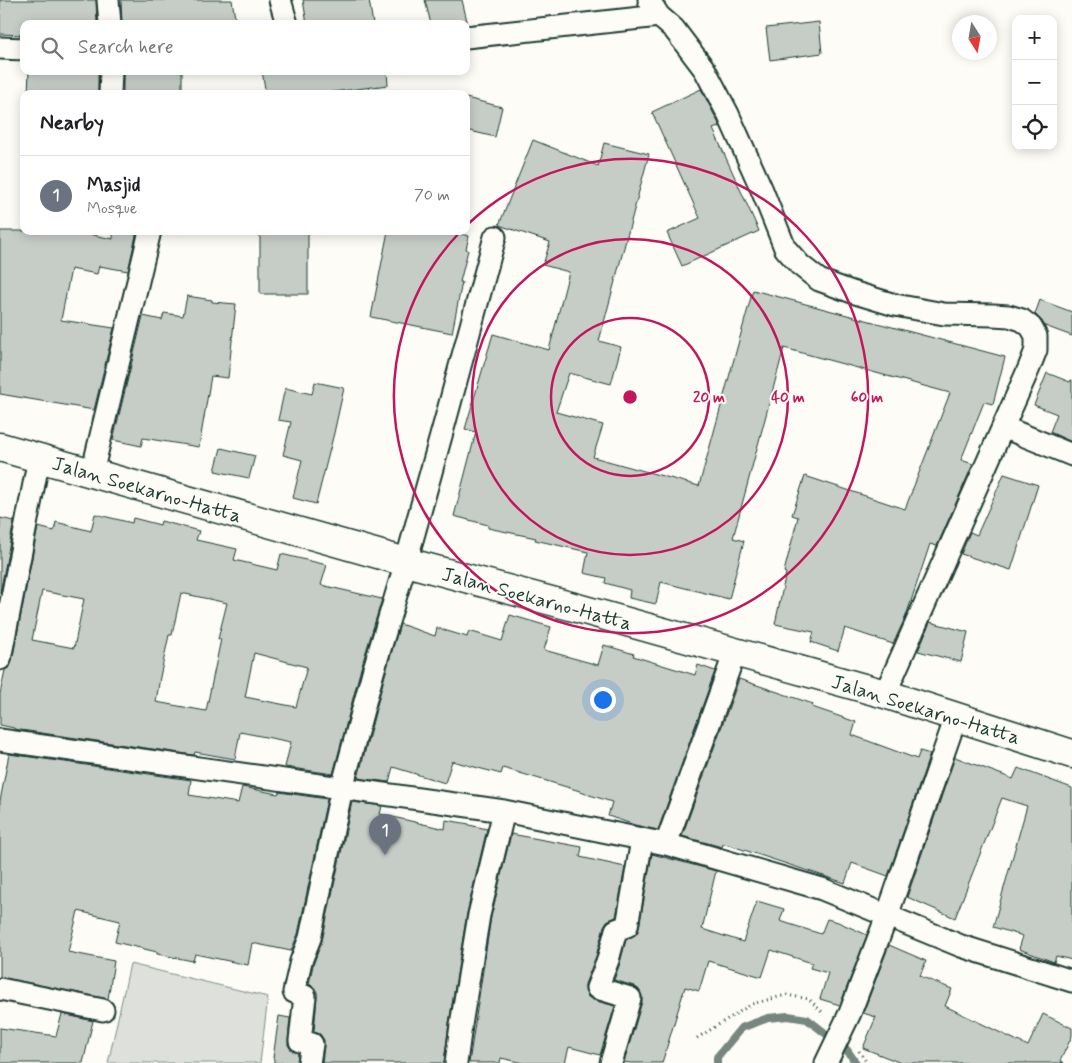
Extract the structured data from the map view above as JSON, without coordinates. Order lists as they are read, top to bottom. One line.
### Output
{"streets":{"highway":["Jalan Soekarno-Hatta"]},"north":"bottom","page":{"map_buttons":["+","−"],"search":"Search here","heading":"Nearby","list":[{"mark":"1","name":"Masjid","note":"Mosque","value":"70 m"}],"pins":"1"},"rings":["20 m","40 m","60 m"]}
